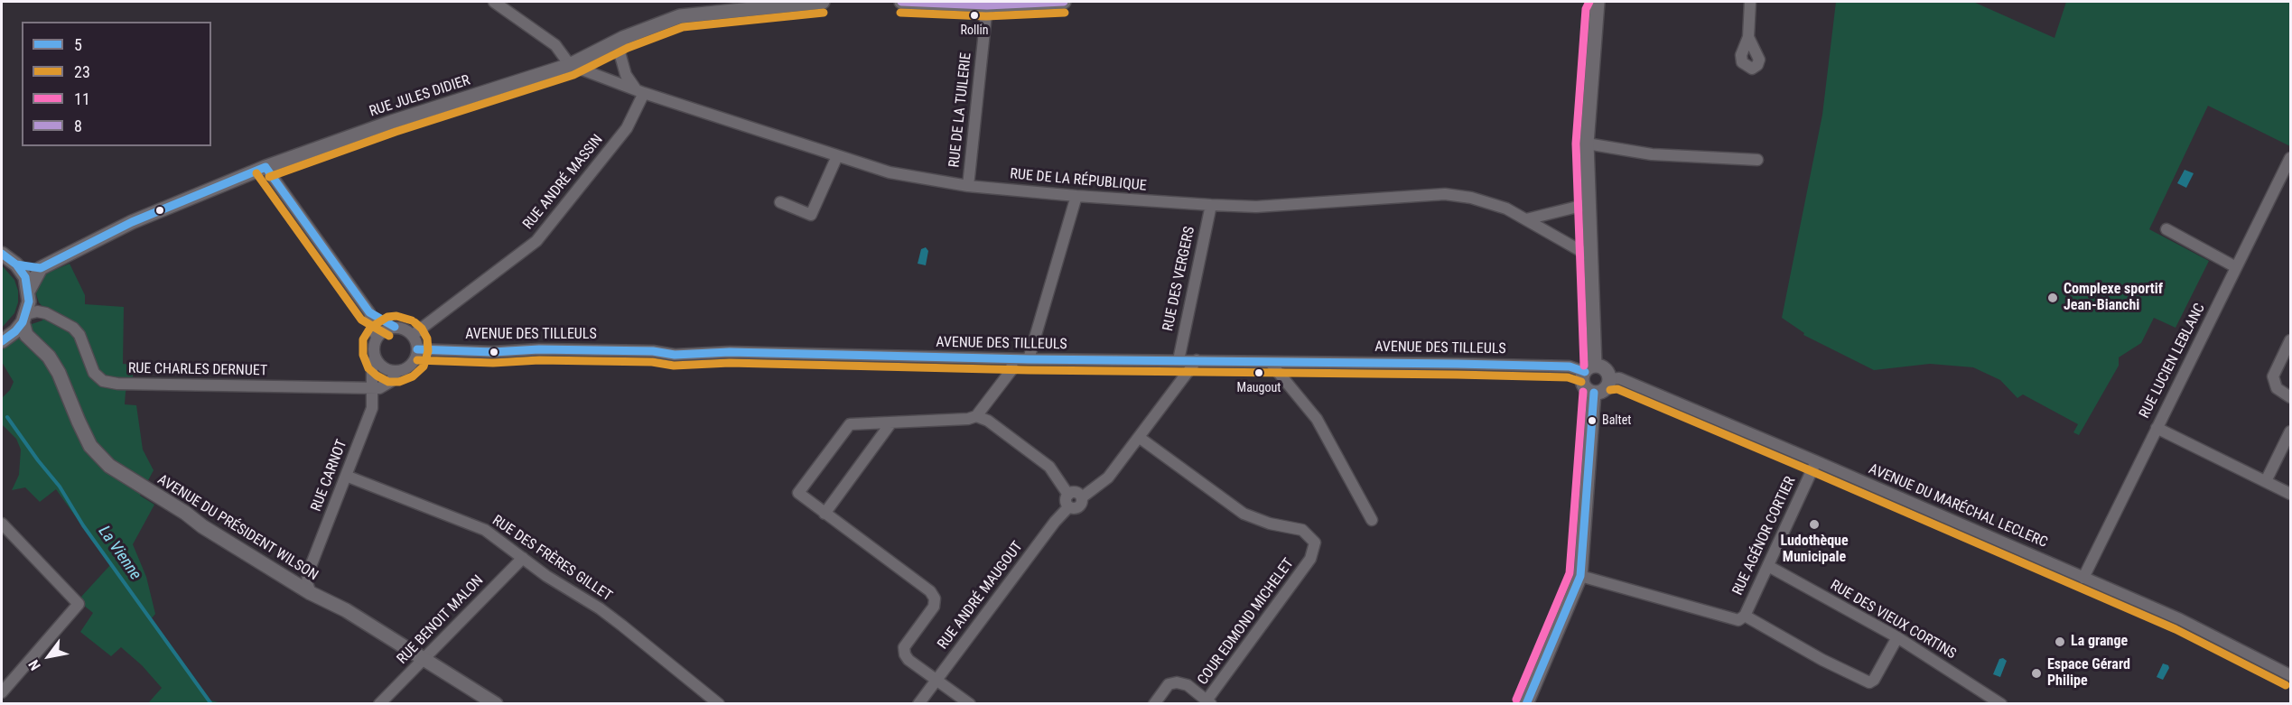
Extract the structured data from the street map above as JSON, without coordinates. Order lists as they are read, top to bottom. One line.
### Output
{"streets":{"street":["RUE JULES DIDIER","RUE DE LA TUILERIE","RUE DE LA RÉPUBLIQUE","RUE ANDRÉ MASSIN","RUE DES VERGERS","AVENUE DES TILLEULS","RUE LUCIEN LEBLANC","RUE CHARLES DERNUET","RUE CARNOT","AVENUE DU MARÉCHAL LECLERC","AVENUE DU PRÉSIDENT WILSON","RUE AGÉNOR CORTIER","RUE DES FRÈRES GILLET","RUE ANDRÉ MAUGOUT","RUE BENOIT MALON","RUE DES VIEUX CORTINS","COUR EDMOND MICHELET"]},"crossings":[["RUE JULES DIDIER","RUE DE LA RÉPUBLIQUE"],["RUE DE LA TUILERIE","RUE DE LA RÉPUBLIQUE"],["RUE DE LA RÉPUBLIQUE","RUE ANDRÉ MASSIN"],["RUE DE LA RÉPUBLIQUE","RUE DES VERGERS"],["RUE ANDRÉ MASSIN","AVENUE DES TILLEULS"],["RUE ANDRÉ MASSIN","RUE CARNOT"],["RUE DES VERGERS","AVENUE DES TILLEULS"],["AVENUE DES TILLEULS","RUE CARNOT"],["AVENUE DES TILLEULS","AVENUE DU MARÉCHAL LECLERC"],["RUE LUCIEN LEBLANC","AVENUE DU MARÉCHAL LECLERC"],["RUE CHARLES DERNUET","RUE CARNOT"],["RUE CHARLES DERNUET","AVENUE DU PRÉSIDENT WILSON"],["RUE CARNOT","RUE DES FRÈRES GILLET"],["AVENUE DU MARÉCHAL LECLERC","RUE AGÉNOR CORTIER"],["AVENUE DU PRÉSIDENT WILSON","RUE BENOIT MALON"],["RUE AGÉNOR CORTIER","RUE DES VIEUX CORTINS"],["RUE DES FRÈRES GILLET","RUE BENOIT MALON"]],"water":["La Vienne"],"places":["Rollin","Complexe sportif Jean-Bianchi","Maugout","Baltet","Ludothèque Municipale","La grange","Espace Gérard Philipe"],"lines":["transit line 11","transit line 8","transit line 23","transit line 5"],"legend":["5","23","11","8"],"north":"bottom left"}
